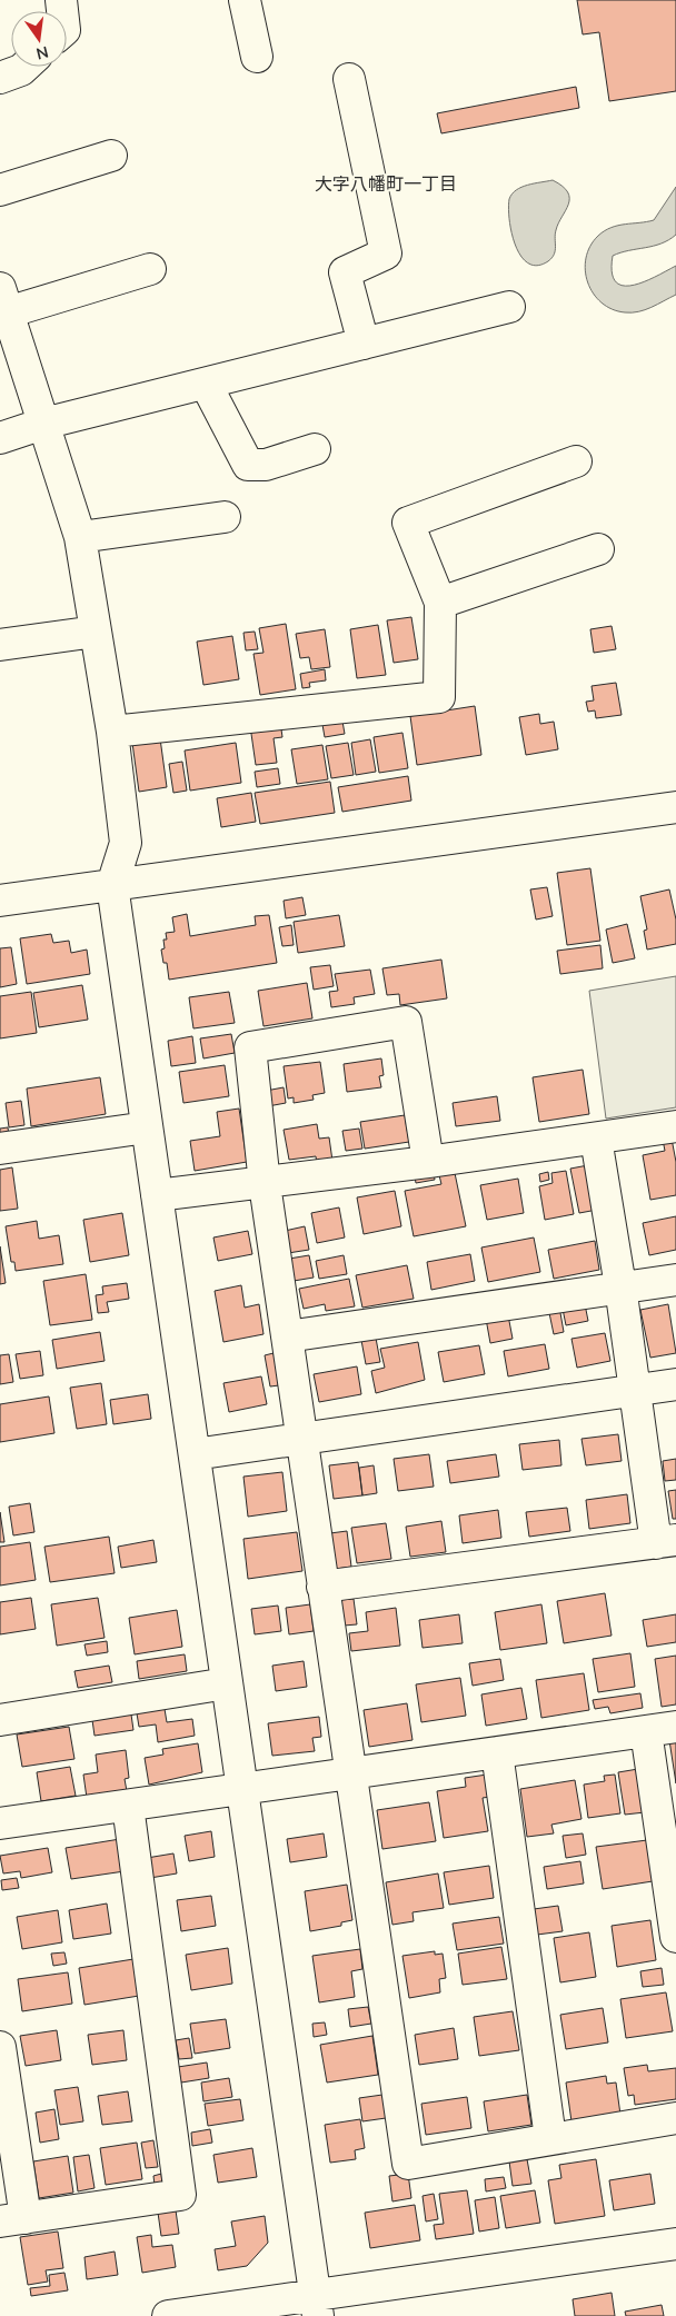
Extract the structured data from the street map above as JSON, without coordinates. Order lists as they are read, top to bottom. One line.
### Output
{"districts":["大字八幡町一丁目"],"north":"bottom"}
